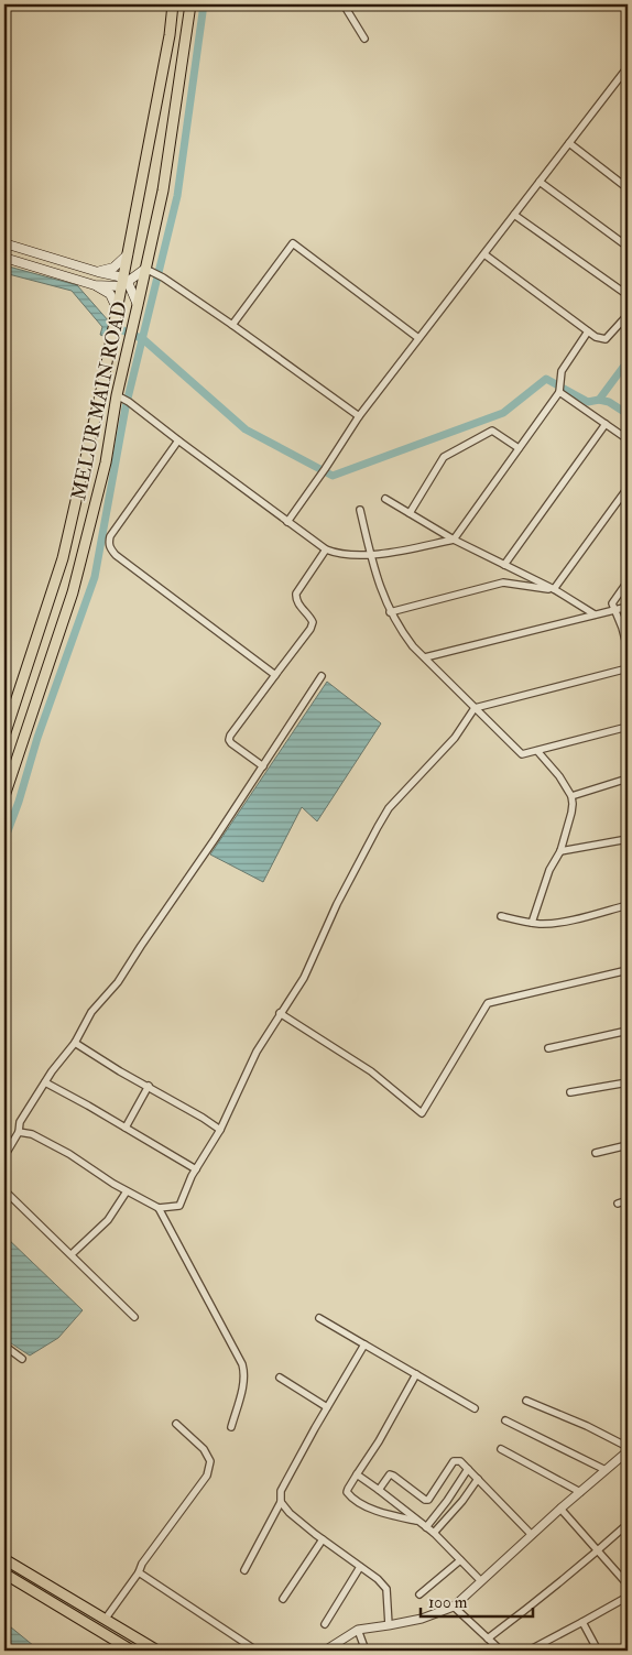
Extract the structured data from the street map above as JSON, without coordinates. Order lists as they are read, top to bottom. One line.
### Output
{"streets":{"main road":["MELUR MAIN ROAD"]},"scale_bar":"100 m"}
